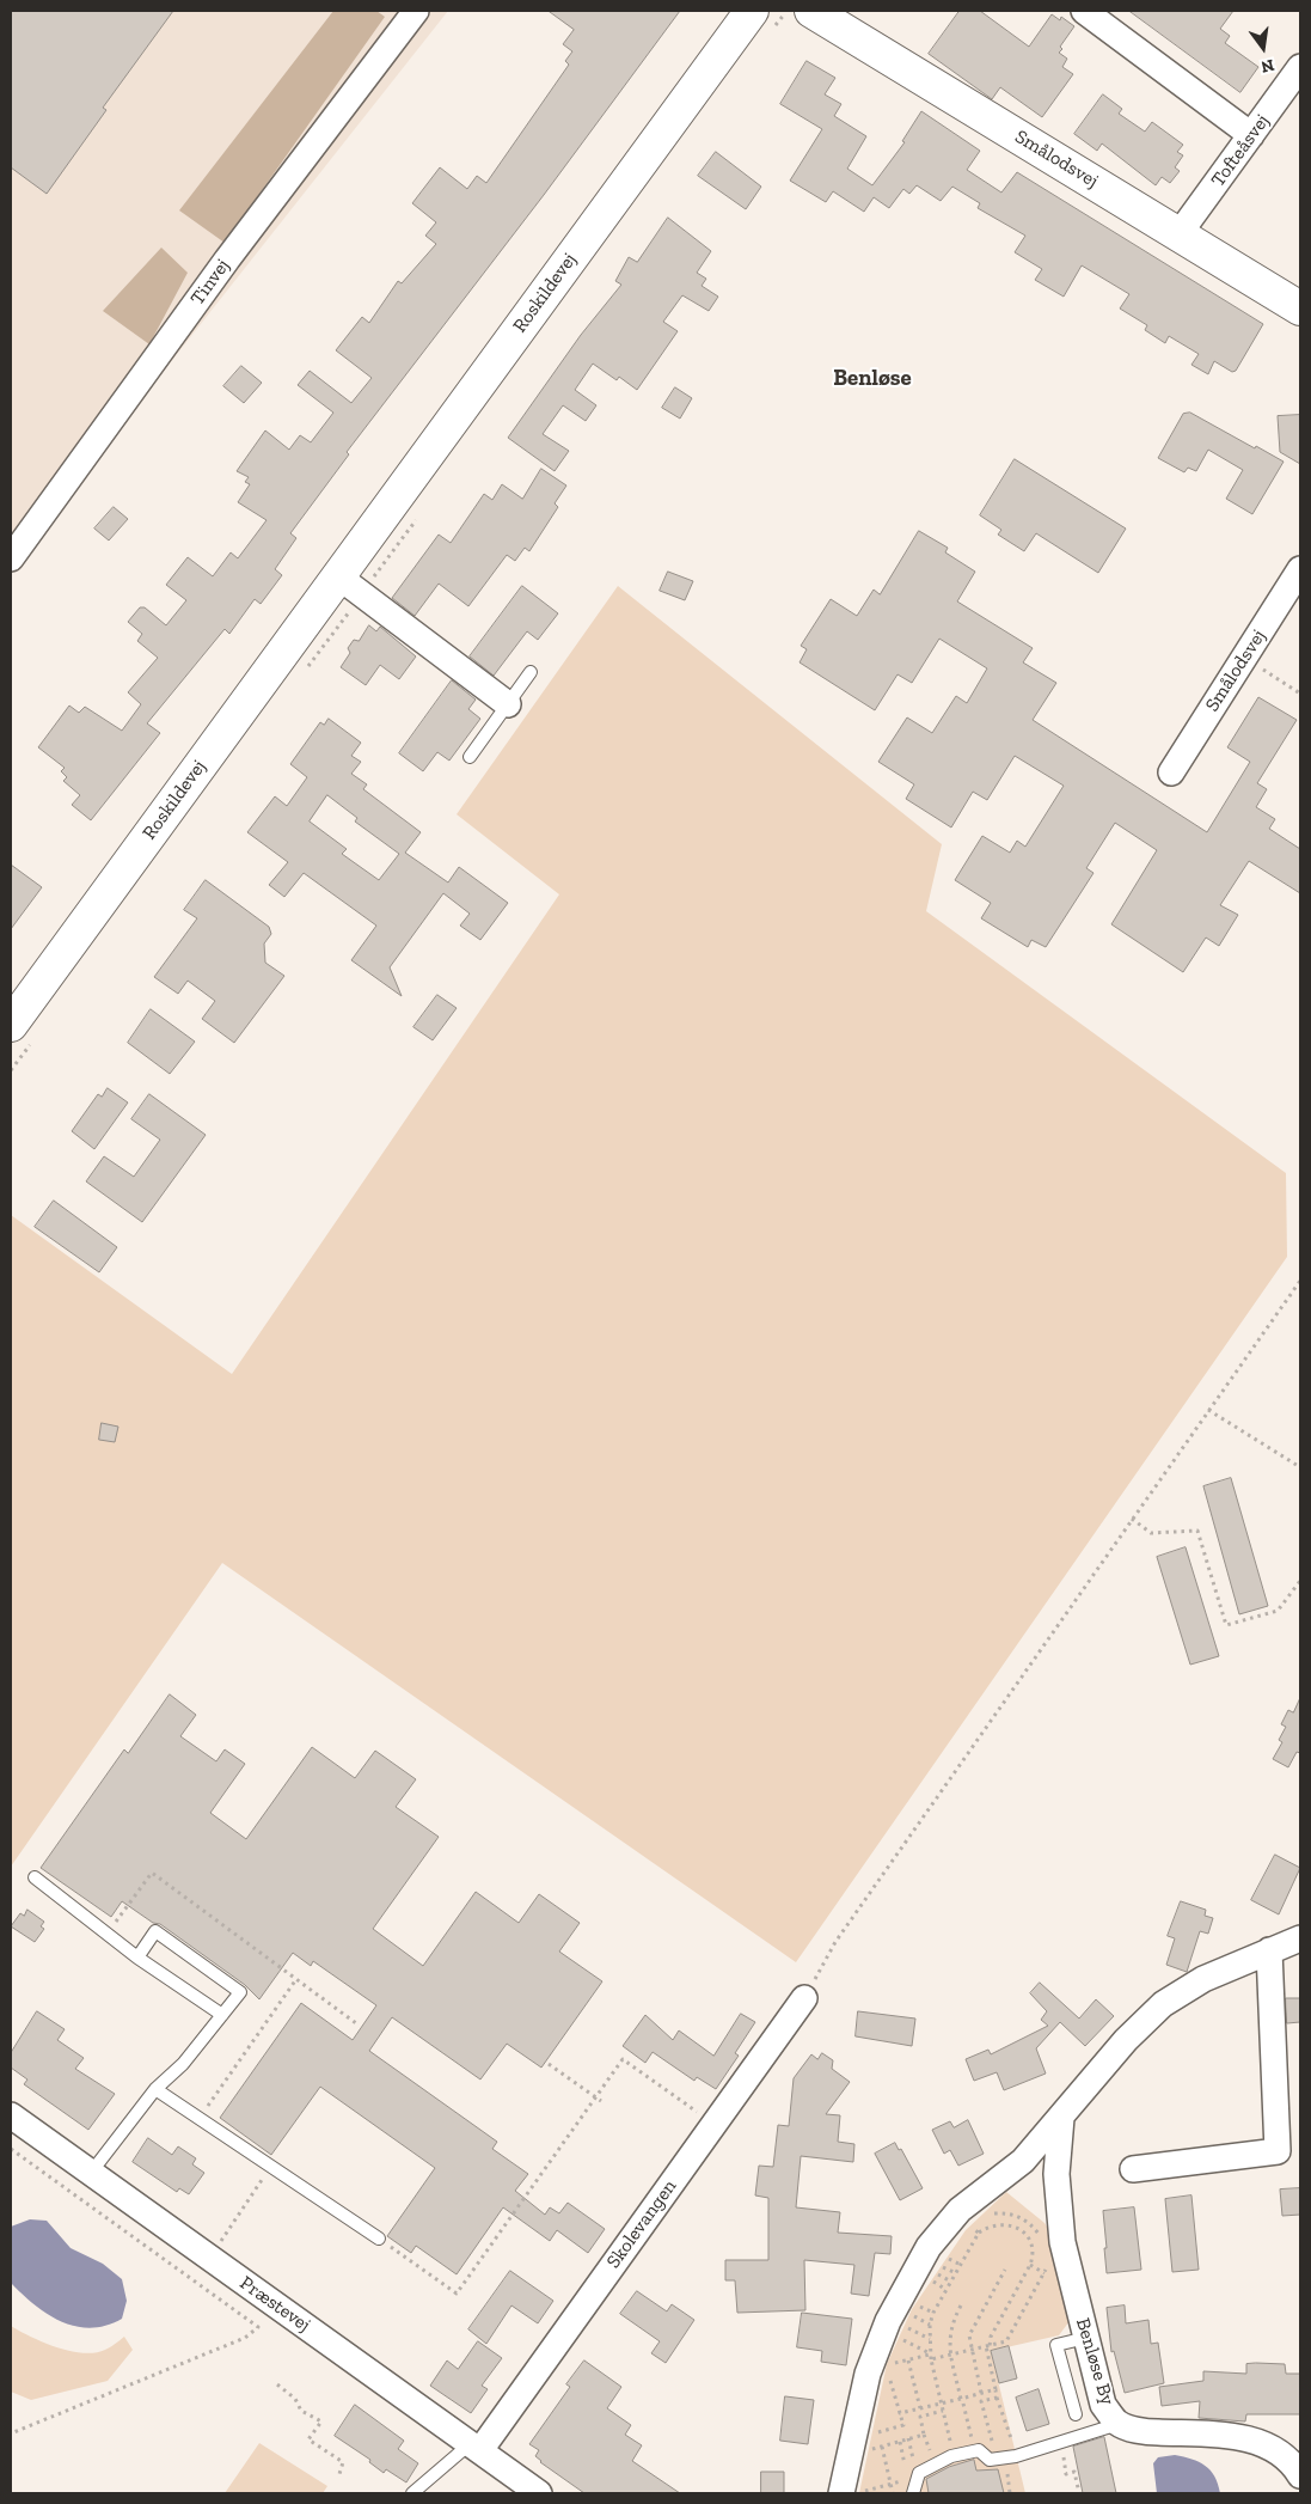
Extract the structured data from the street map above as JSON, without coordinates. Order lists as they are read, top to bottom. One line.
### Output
{"streets":{"street":["Tofteåsvej","Smålodsvej","Tinvej","Roskildevej","Skolevangen","Præstevej","Benløse By"]},"crossings":[["Tofteåsvej","Smålodsvej"],["Skolevangen","Præstevej"]],"districts":["Benløse"],"north":"bottom"}
